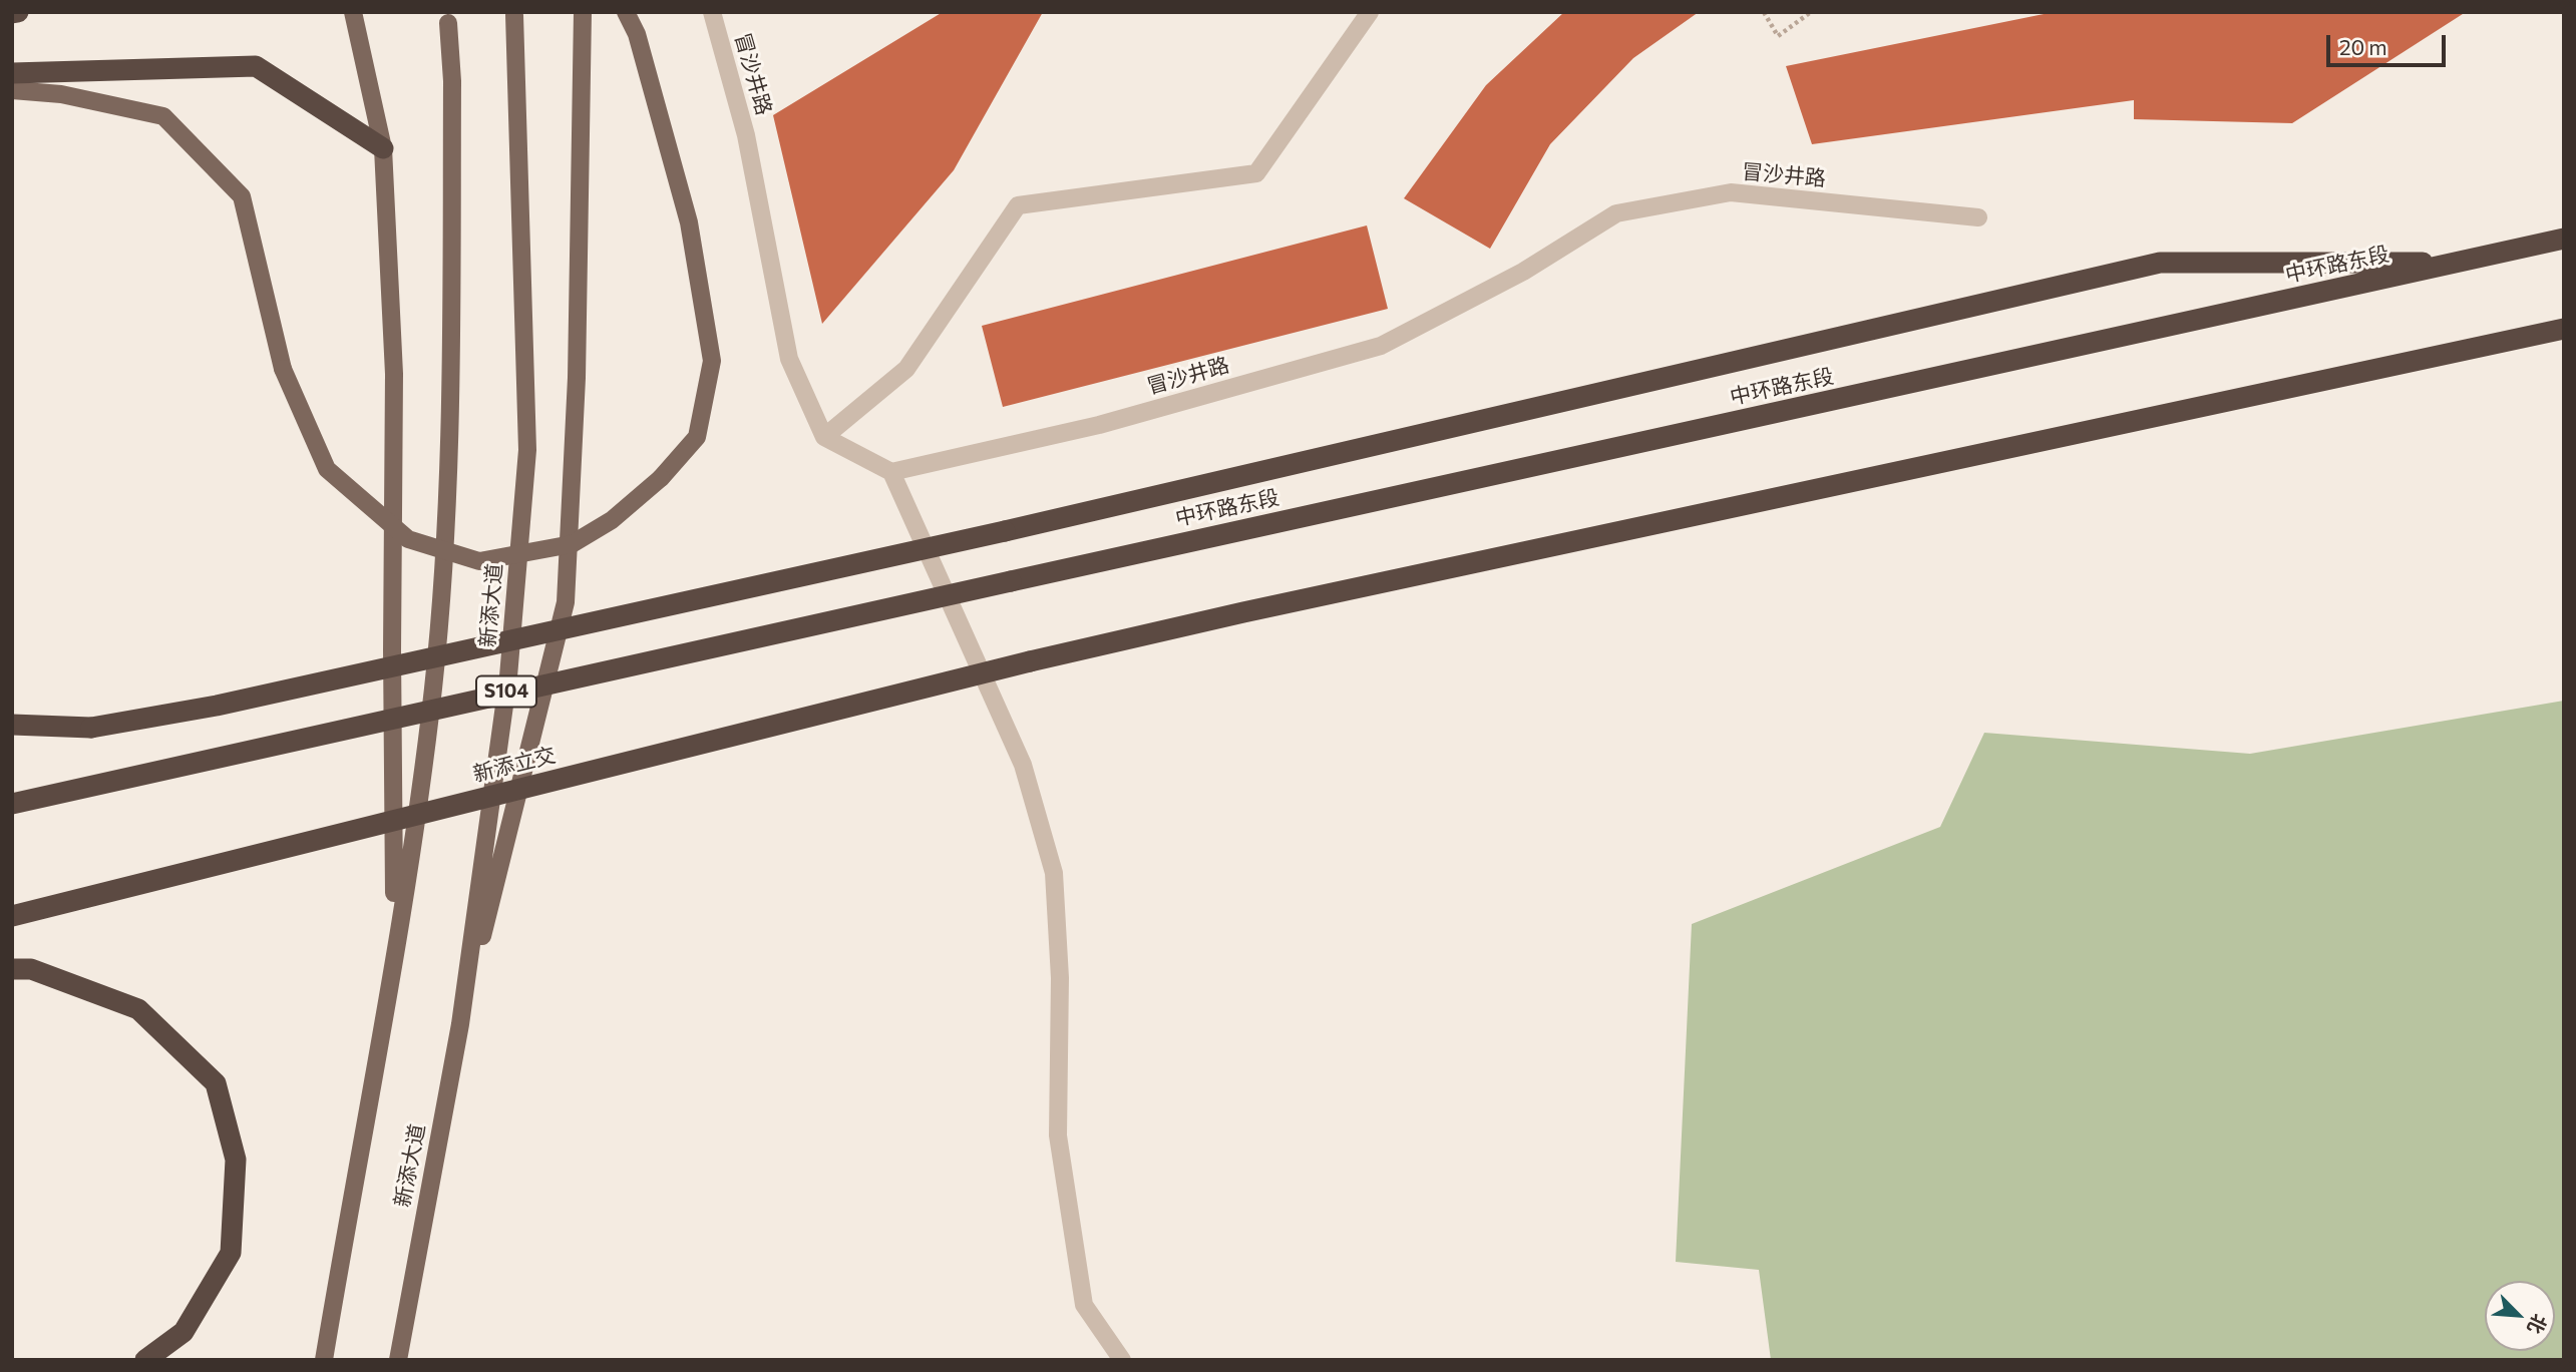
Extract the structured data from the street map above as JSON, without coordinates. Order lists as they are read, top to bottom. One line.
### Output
{"streets":{"highway":["中环路东段","新添立交"],"main road":["新添大道","S104"],"street":["冒沙井路"]},"scale_bar":"20 m","north":"bottom right"}
